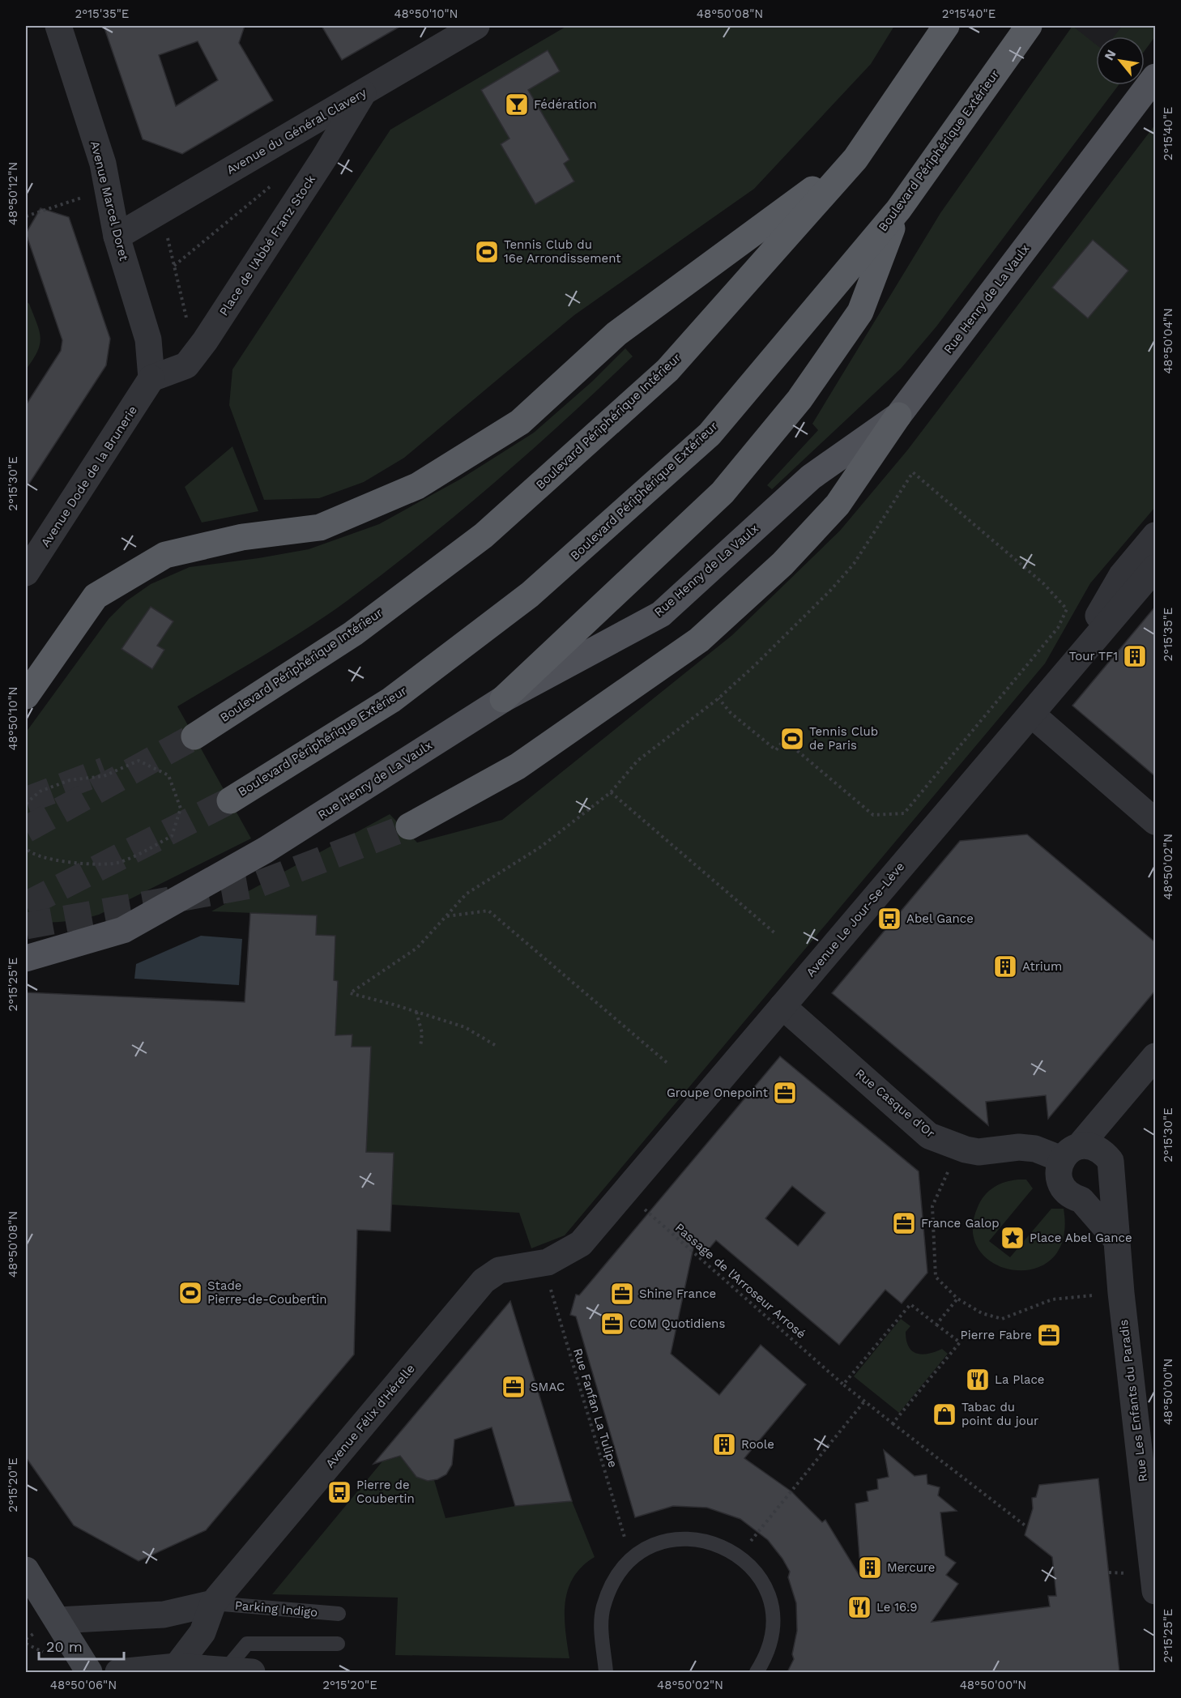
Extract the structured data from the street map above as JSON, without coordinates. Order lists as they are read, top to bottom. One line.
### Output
{"streets":{"highway":["Boulevard Périphérique Extérieur","Boulevard Périphérique Intérieur"],"main road":["Rue Henry de La Vaulx"],"street":["Avenue du Général Clavery","Avenue Marcel Doret","Place de l'Abbé Franz Stock","Avenue Dode de la Brunerie","Avenue Le Jour-Se-Lève","Rue Casque d'Or","Rue Les Enfants du Paradis","Avenue Félix d'Hérelle"],"lane":["Parking Indigo"],"path":["Passage de l'Arroseur Arrosé","Rue Fanfan La Tulipe"]},"crossings":[["Avenue du Général Clavery","Avenue Marcel Doret"],["Avenue du Général Clavery","Place de l'Abbé Franz Stock"],["Avenue Marcel Doret","Place de l'Abbé Franz Stock"],["Avenue Marcel Doret","Avenue Dode de la Brunerie"],["Place de l'Abbé Franz Stock","Avenue Dode de la Brunerie"],["Avenue Le Jour-Se-Lève","Rue Casque d'Or"],["Avenue Le Jour-Se-Lève","Passage de l'Arroseur Arrosé"],["Avenue Le Jour-Se-Lève","Rue Fanfan La Tulipe"],["Avenue Le Jour-Se-Lève","Avenue Félix d'Hérelle"],["Rue Casque d'Or","Rue Les Enfants du Paradis"],["Rue Fanfan La Tulipe","Avenue Félix d'Hérelle"],["Avenue Félix d'Hérelle","Parking Indigo"]],"places":{"bar":["Fédération"],"sports":["Tennis Club du 16e Arrondissement","Tennis Club de Paris","Stade Pierre-de-Coubertin"],"building":["Tour TF1","Atrium","Roole","Mercure"],"bus stop":["Abel Gance","Pierre de Coubertin"],"office":["Groupe Onepoint","France Galop","Shine France","COM Quotidiens","Pierre Fabre","SMAC"],"place":["Place Abel Gance"],"restaurant":["La Place","Le 16.9"],"shop":["Tabac du point du jour"]},"scale_bar":"20 m","north":"top left","coordinates":["2°15'35\"E","48°50'10\"N","48°50'08\"N","2°15'40\"E","48°50'12\"N","48°50'04\"N","2°15'30\"E","48°50'02\"N","2°15'25\"E","48°50'00\"N","2°15'20\"E","48°50'06\"N"]}
